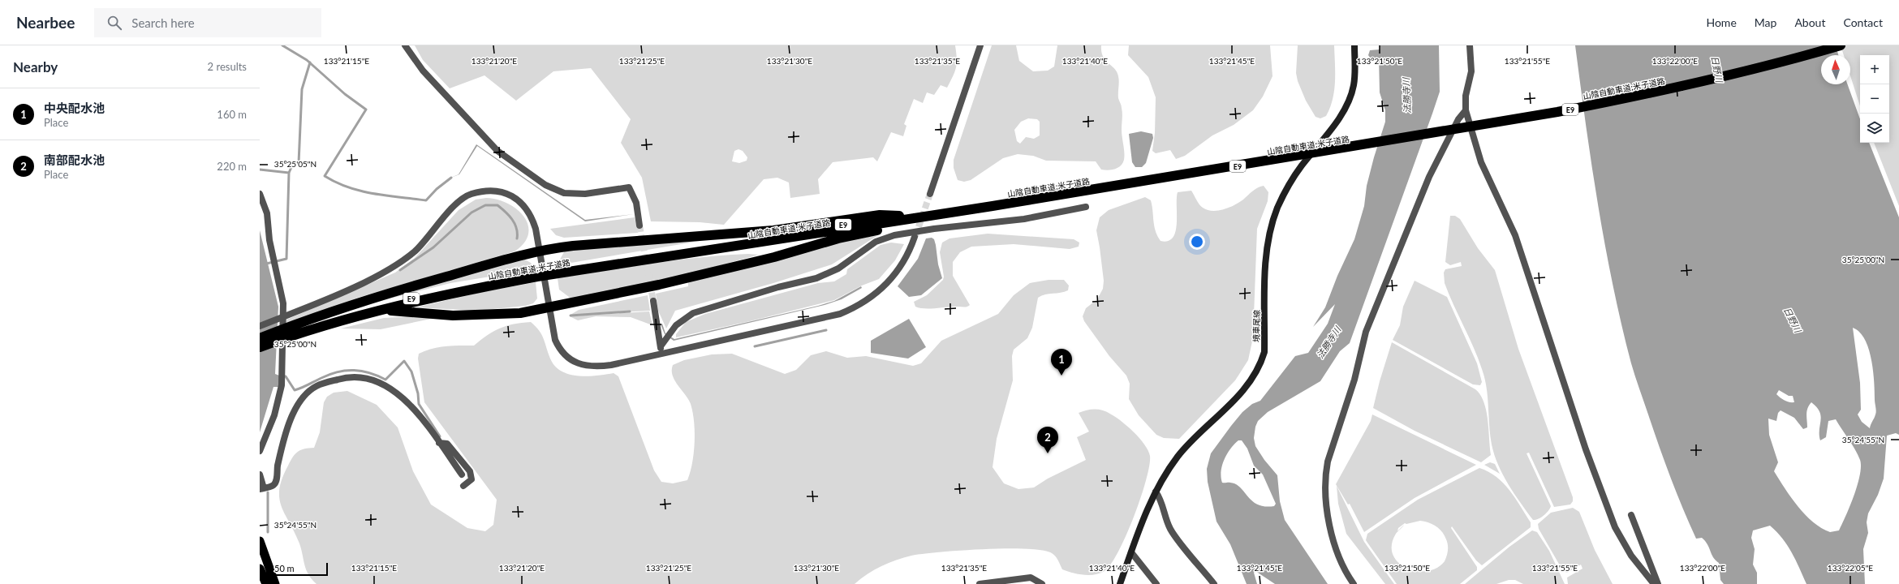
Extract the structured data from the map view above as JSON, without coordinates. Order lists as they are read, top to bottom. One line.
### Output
{"streets":{"highway":["山陰自動車道;米子道路","E9"],"main road":["境車尾線"]},"water":["日野川","法勝寺川"],"scale_bar":"50 m","north":"top","page":{"header":"Nearbee","search":"Search here","nav":["Home","Map","About","Contact"],"heading":["Nearby","2 results"],"map_buttons":["+","−"],"list":[{"mark":"1","name":"中央配水池","note":"Place","value":"160 m"},{"mark":"2","name":"南部配水池","note":"Place","value":"220 m"}],"pins":["1","2"],"scale":"50 m"},"coordinates":["133°21'15\"E","133°21'20\"E","133°21'25\"E","133°21'30\"E","133°21'35\"E","133°21'40\"E","133°21'45\"E","133°21'50\"E","133°21'55\"E","133°22'00\"E","35°25'05\"N","35°25'00\"N","35°24'55\"N","133°22'05\"E"]}
